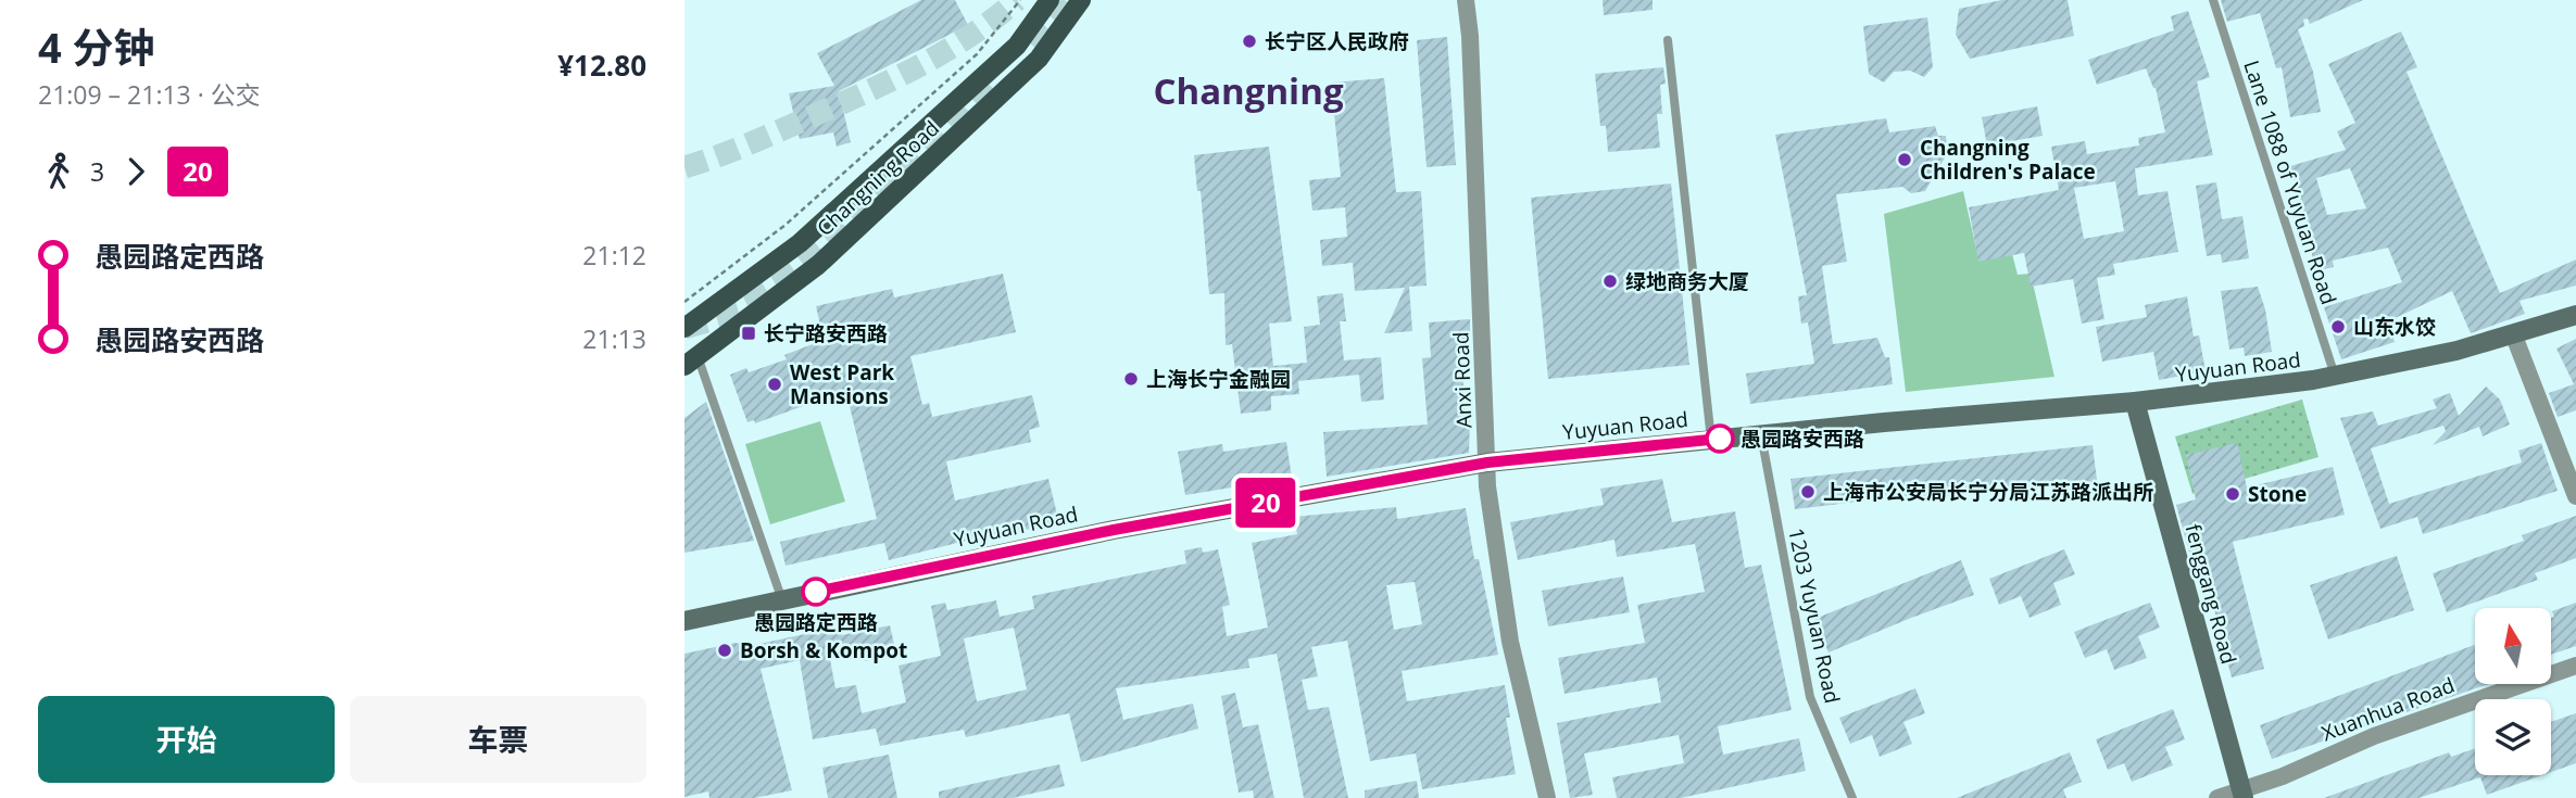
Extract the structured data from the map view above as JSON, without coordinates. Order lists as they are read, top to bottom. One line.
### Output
{"streets":{"main road":["Changning Road","Yuyuan Road","fenggang Road"],"street":["Anxi Road","Xuanhua Road"],"lane":["Lane 1088 of Yuyuan Road","1203 Yuyuan Road"]},"crossings":[["Lane 1088 of Yuyuan Road","Yuyuan Road"],["Yuyuan Road","Anxi Road"],["Yuyuan Road","fenggang Road"],["Yuyuan Road","1203 Yuyuan Road"],["fenggang Road","Xuanhua Road"]],"districts":["Changning"],"places":{"other":["长宁区人民政府","Changning Children's Palace","绿地商务大厦","山东水饺","上海长宁金融园","West Park Mansions","愚园路安西路","上海市公安局长宁分局江苏路派出所","Stone","愚园路定西路","Borsh & Kompot"],"transit":["长宁路安西路"]},"lines":["bus line 20"],"north":"top","page":{"heading":["4 分钟","21:09 – 21:13 · 公交","¥12.80"],"on_map":"20","legs":["3","20"],"list":[{"name":"愚园路定西路","value":"21:12"},{"name":"愚园路安西路","value":"21:13"}],"buttons":["开始","车票"]}}
